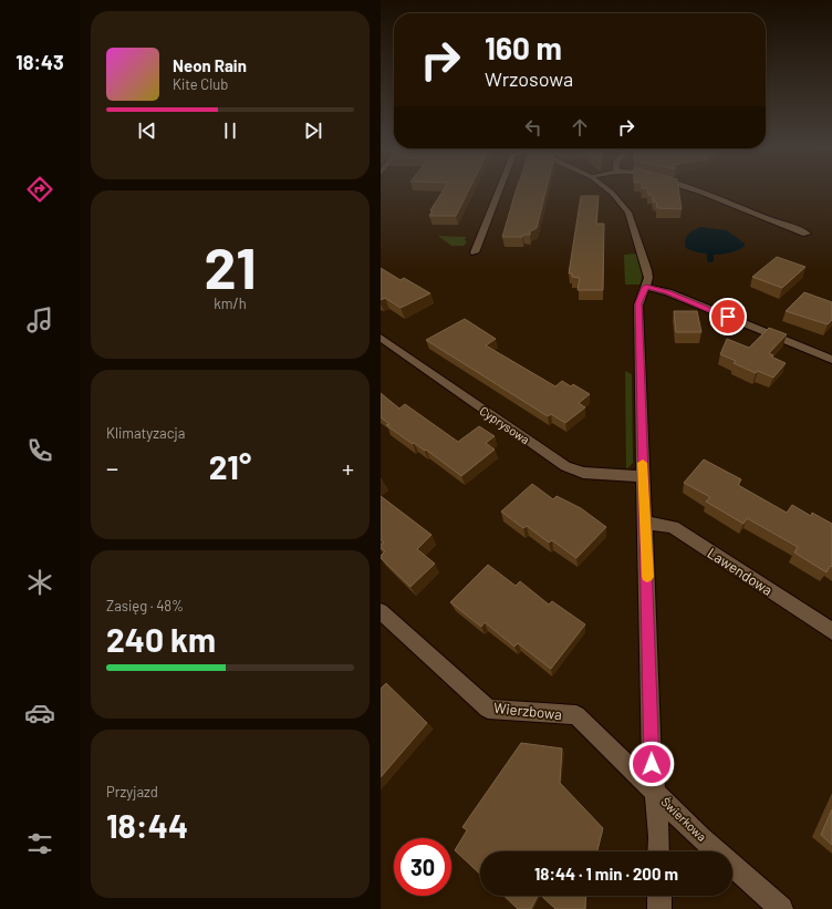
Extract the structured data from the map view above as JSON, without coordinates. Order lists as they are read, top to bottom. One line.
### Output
{"streets":{"street":["Cyprysowa","Lawendowa","Wierzbowa","Świerkowa"]},"crossings":[["Cyprysowa","Świerkowa"],["Lawendowa","Świerkowa"],["Wierzbowa","Świerkowa"]],"page":{"tabs":"18:43","turn":["160 m","Wrzosowa"],"song":["Neon Rain","Kite Club"],"tile":[["21","km/h"],"Klimatyzacja",["Zasięg · 48%","240 km"],["Przyjazd","18:44"]],"heat":["−","21°","+"],"limit":"30","trip":"18:44 · 1 min · 200 m"}}
